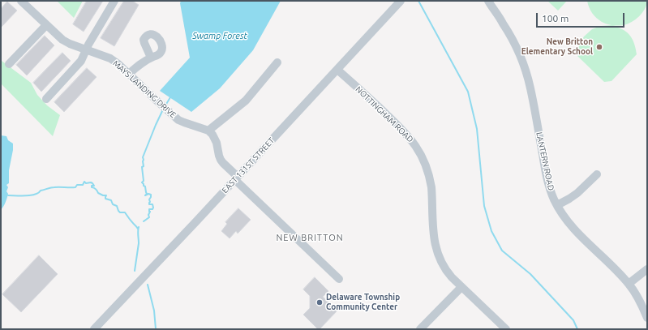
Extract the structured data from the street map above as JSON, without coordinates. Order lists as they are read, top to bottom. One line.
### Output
{"streets":{"street":["MAYS LANDING DRIVE","NOTTINGHAM ROAD","LANTERN ROAD","EAST 131ST STREET"]},"crossings":[["NOTTINGHAM ROAD","EAST 131ST STREET"]],"districts":["NEW BRITTON"],"water":["Swamp Forest"],"places":["New Britton Elementary School","Delaware Township Community Center"],"scale_bar":"100 m"}
